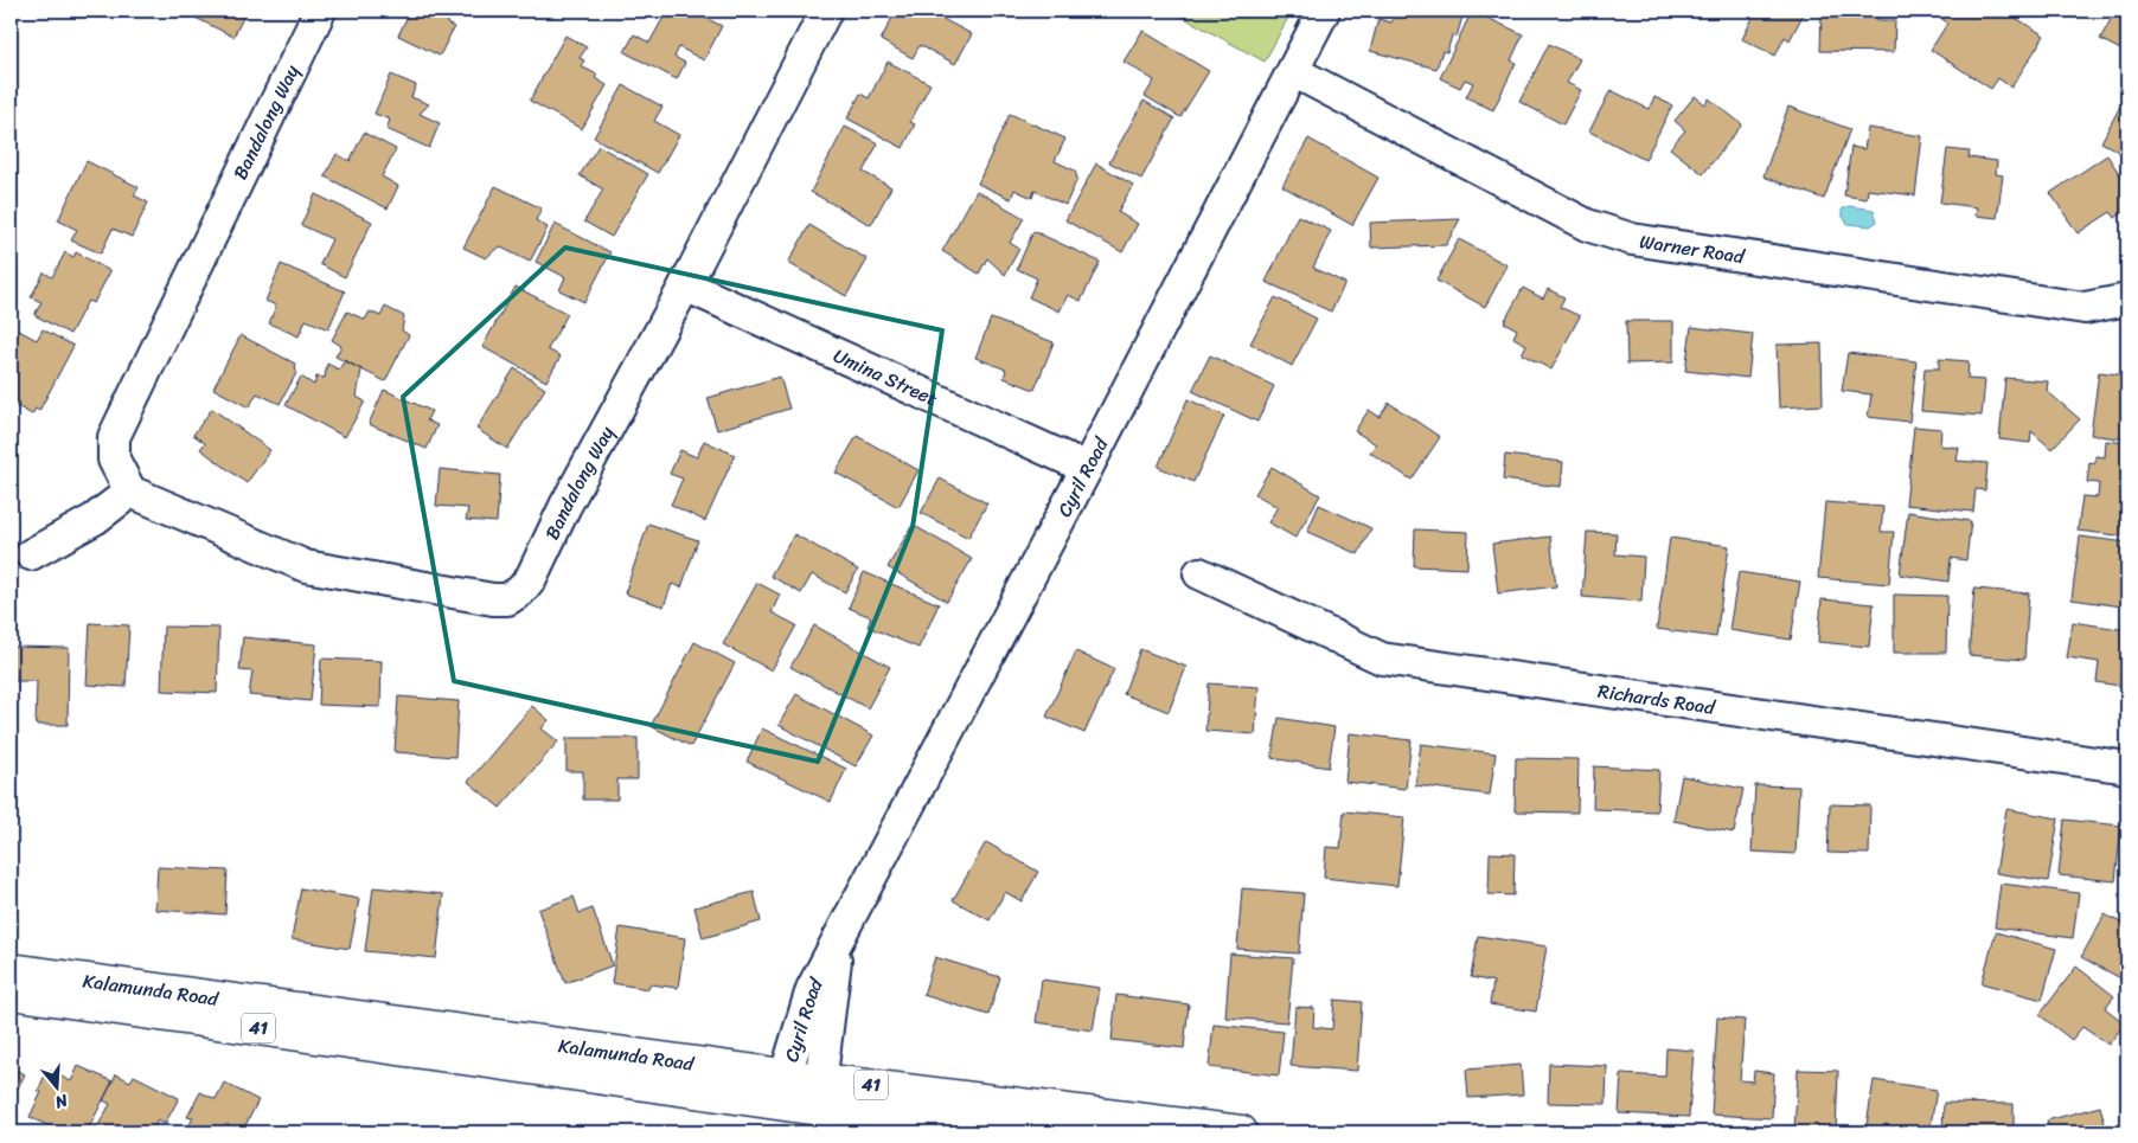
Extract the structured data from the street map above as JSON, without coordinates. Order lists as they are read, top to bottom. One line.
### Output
{"streets":{"main road":["Kalamunda Road","41"],"street":["Bandalong Way","Warner Road","Umina Street","Cyril Road","Richards Road"]},"crossings":[["Bandalong Way","Umina Street"],["Warner Road","Cyril Road"],["Umina Street","Cyril Road"],["Cyril Road","Kalamunda Road"]],"north":"bottom"}
